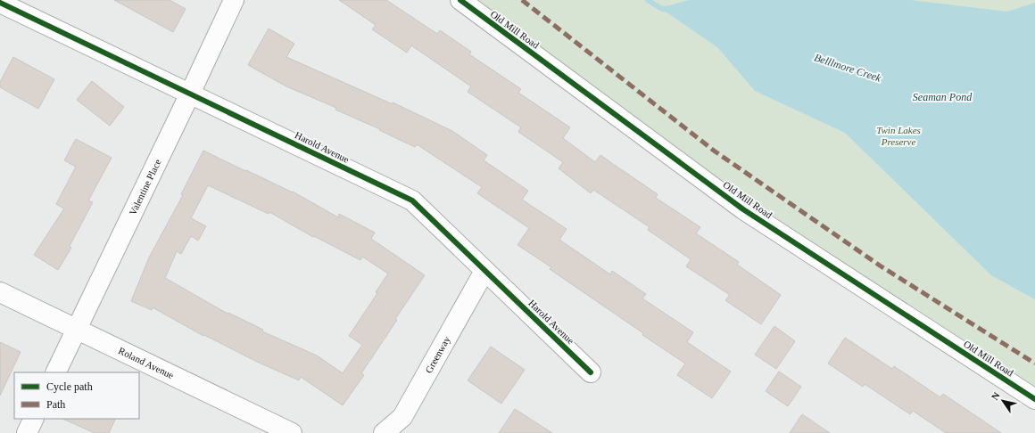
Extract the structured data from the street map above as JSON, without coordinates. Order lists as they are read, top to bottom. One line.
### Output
{"streets":{"street":["Old Mill Road","Harold Avenue","Valentine Place","Greenway","Roland Avenue"]},"crossings":[["Harold Avenue","Valentine Place"],["Harold Avenue","Greenway"],["Valentine Place","Roland Avenue"]],"water":["Belllmore Creek","Seaman Pond"],"parks":["Twin Lakes Preserve"],"legend":["Cycle path","Path"],"north":"top left"}
